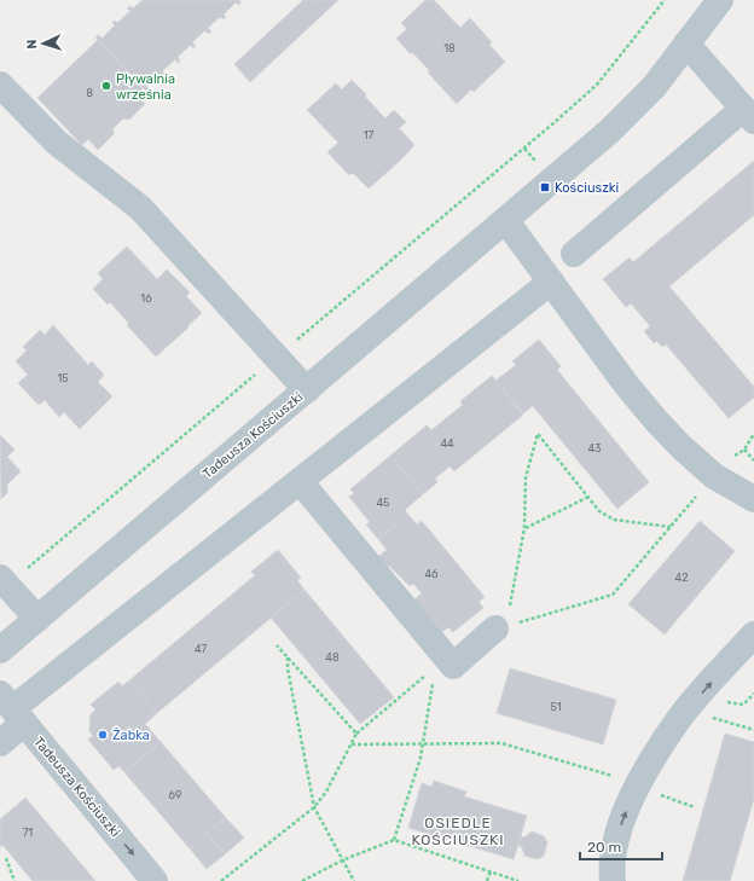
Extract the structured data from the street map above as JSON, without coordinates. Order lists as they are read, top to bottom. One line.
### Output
{"streets":{"street":["Tadeusza Kościuszki"]},"districts":["OSIEDLE KOŚCIUSZKI"],"places":{"other":["Pływalnia września","Żabka"],"transit":["Kościuszki"]},"house_numbers":["18","8","17","16","15","44","43","45","46","42","47","48","51","69","71"],"scale_bar":"20 m","north":"left"}
